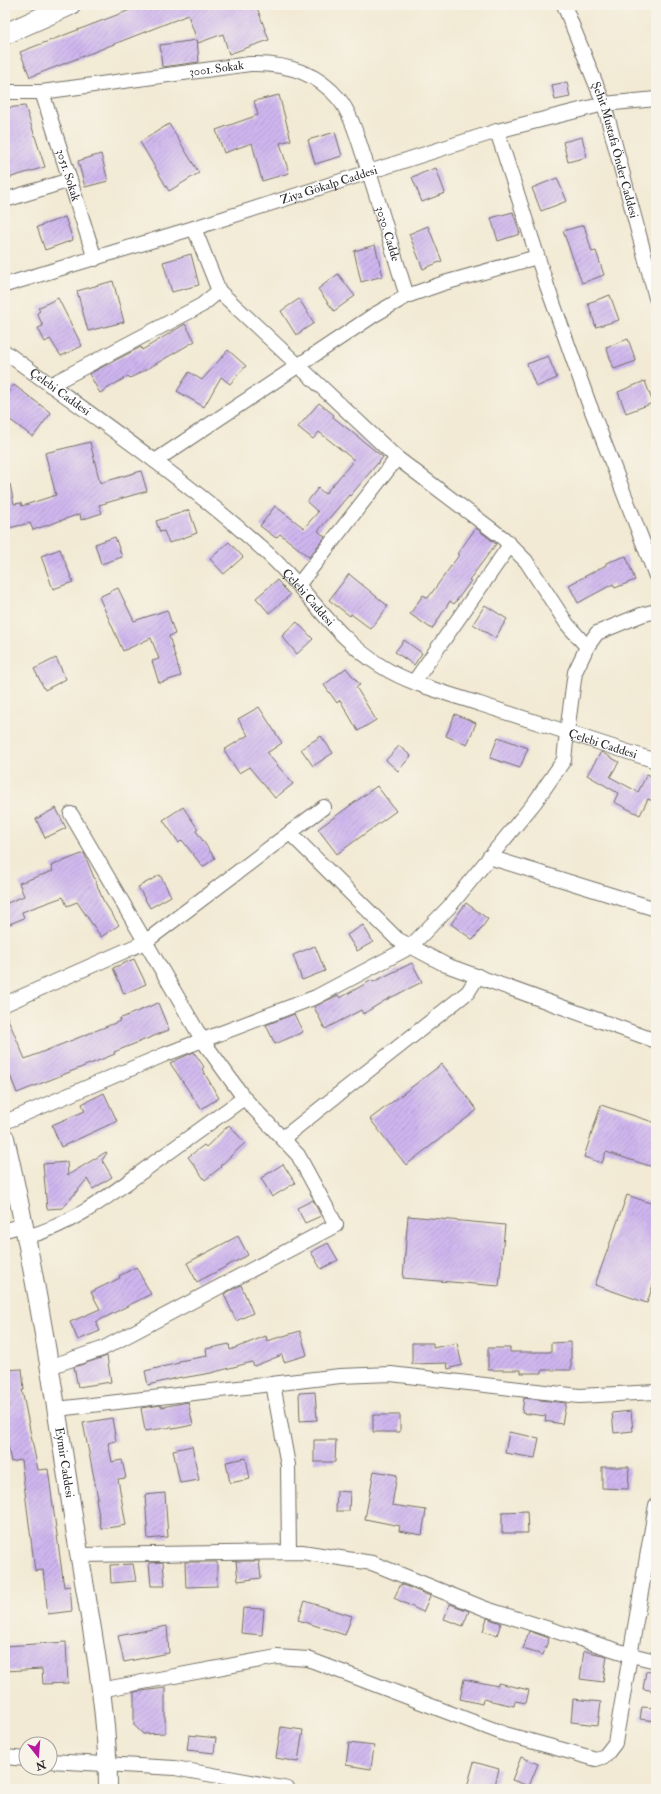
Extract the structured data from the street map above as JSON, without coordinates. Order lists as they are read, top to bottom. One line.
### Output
{"streets":{"main road":["Eymir Caddesi"],"street":["3001. Sokak","Şehit Mustafa Önder Caddesi","3051. Sokak","Ziya Gökalp Caddesi","3030. Cadde","Çelebi Caddesi"]},"crossings":[["3001. Sokak","3051. Sokak"],["3001. Sokak","Ziya Gökalp Caddesi"],["3001. Sokak","3030. Cadde"],["Şehit Mustafa Önder Caddesi","Ziya Gökalp Caddesi"],["3051. Sokak","Ziya Gökalp Caddesi"],["Ziya Gökalp Caddesi","3030. Cadde"]],"north":"bottom"}
